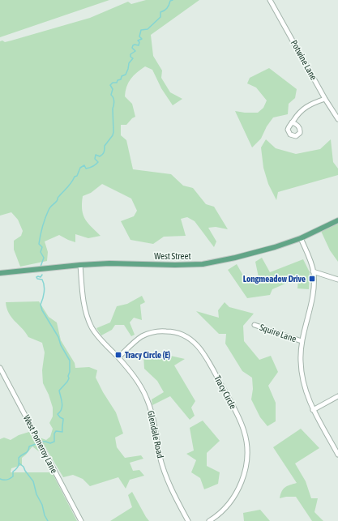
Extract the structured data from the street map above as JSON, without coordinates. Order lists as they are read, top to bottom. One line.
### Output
{"streets":{"main road":["West Street"],"street":["Potwine Lane","Squire Lane","Tracy Circle","Glendale Road","West Pomeroy Lane"]},"crossings":[["West Street","Glendale Road"],["Tracy Circle","Glendale Road"]],"places":{"transit":["Longmeadow Drive","Tracy Circle (E)"]}}
